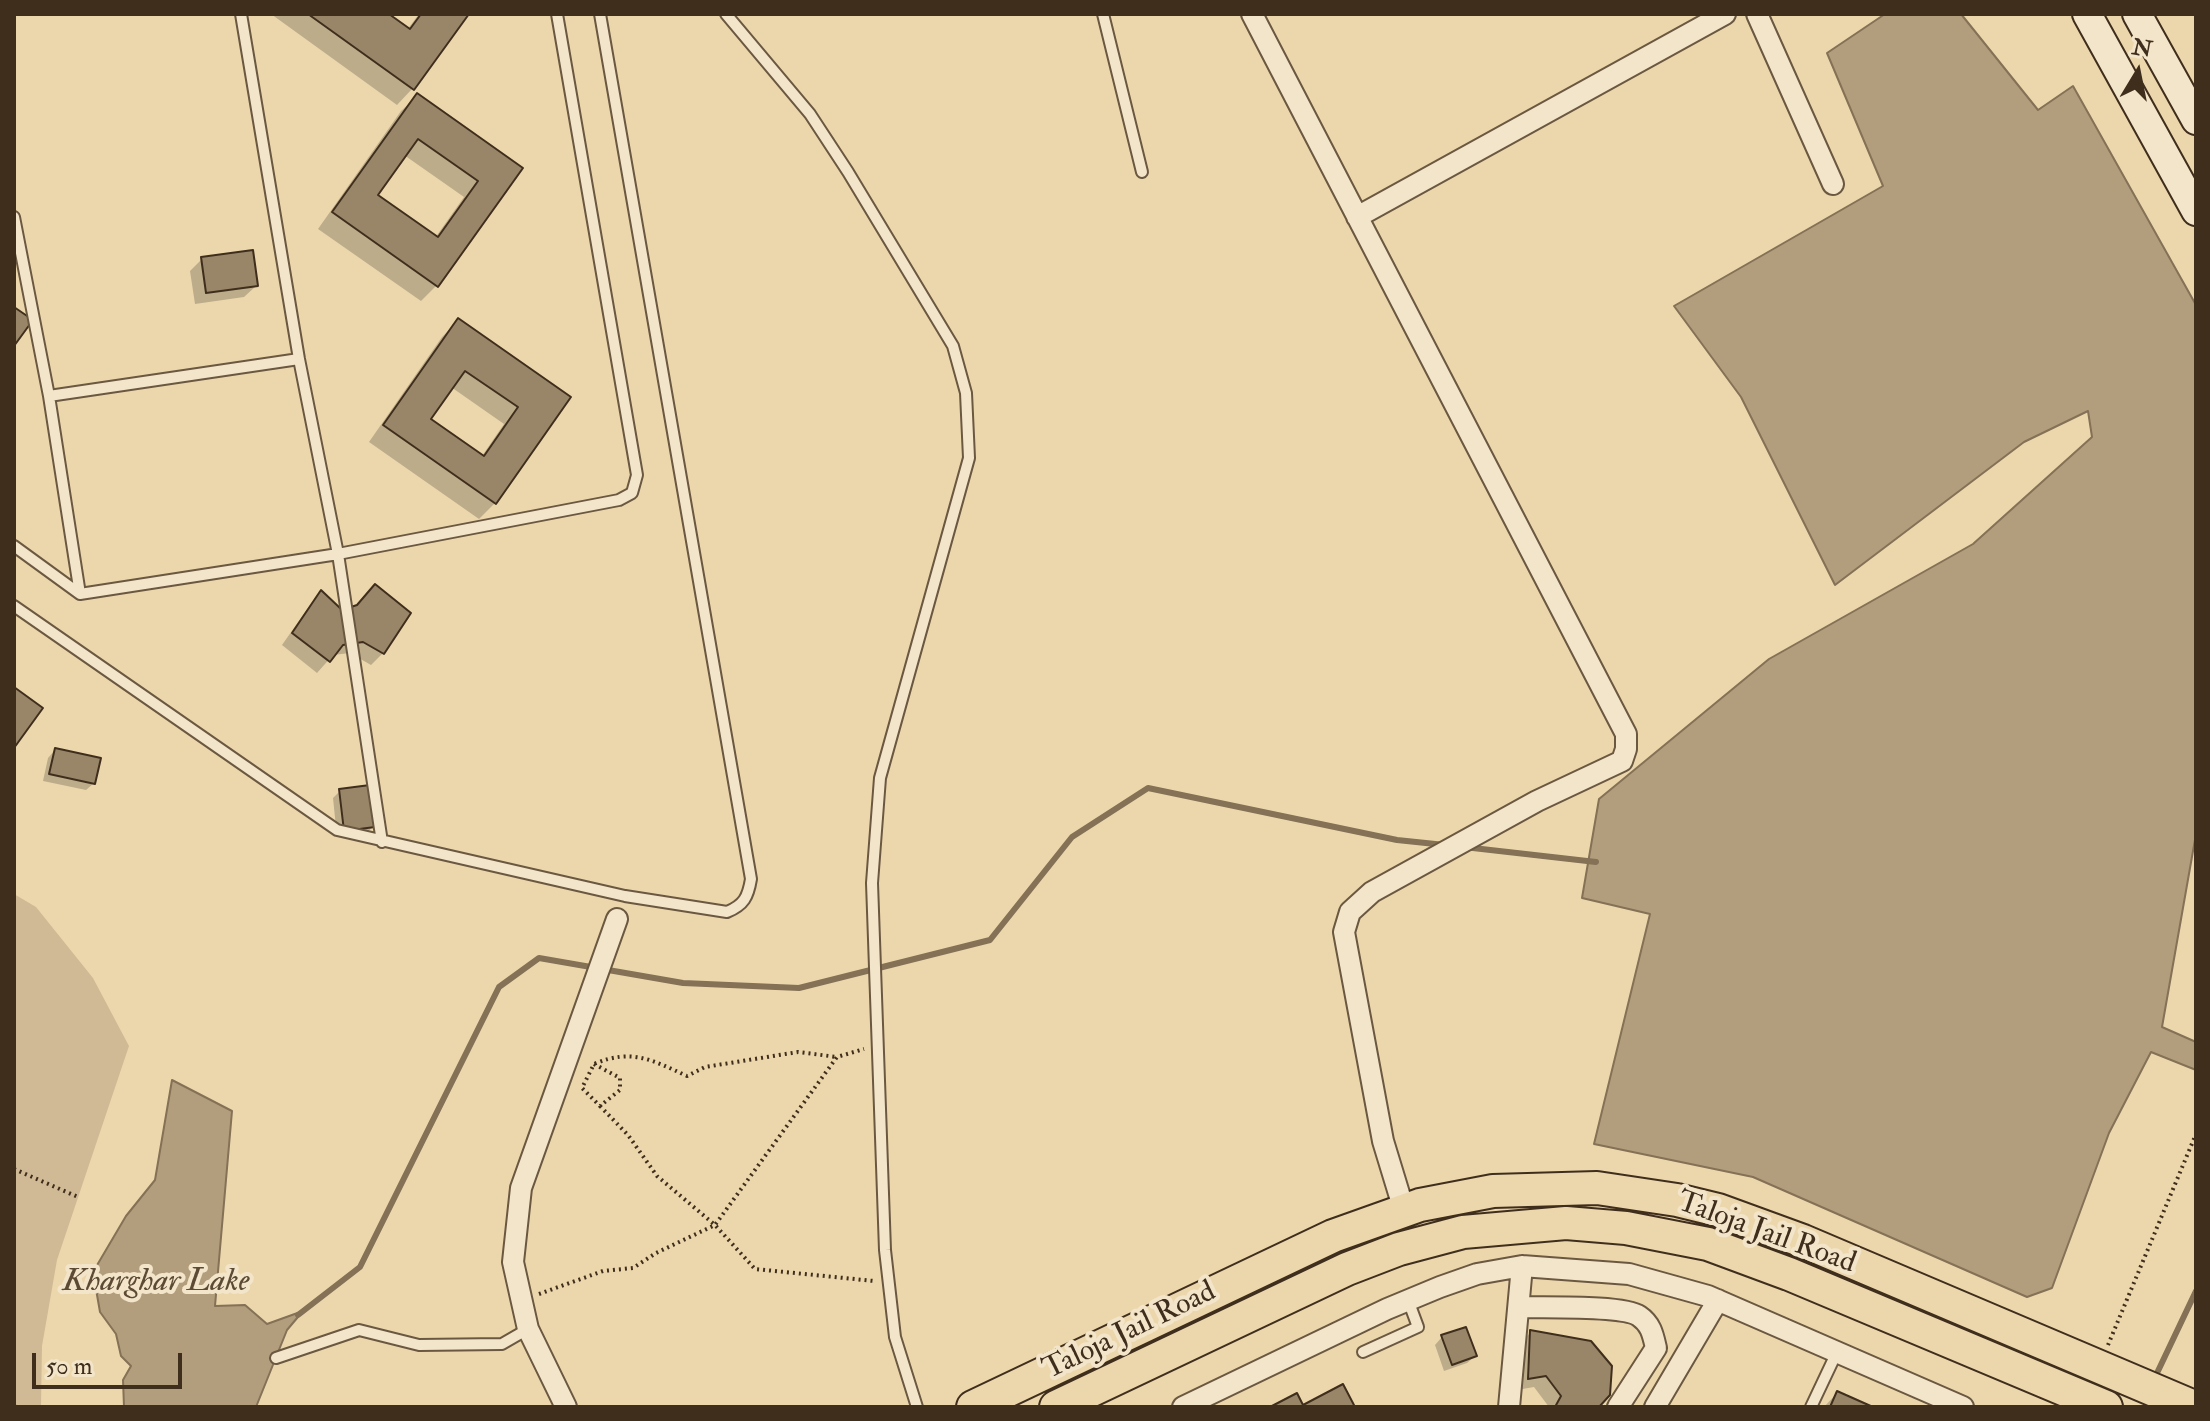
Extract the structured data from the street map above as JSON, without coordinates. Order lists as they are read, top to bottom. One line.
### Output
{"streets":{"main road":["Taloja Jail Road"]},"water":["Kharghar Lake"],"scale_bar":"50 m","north":"top"}
